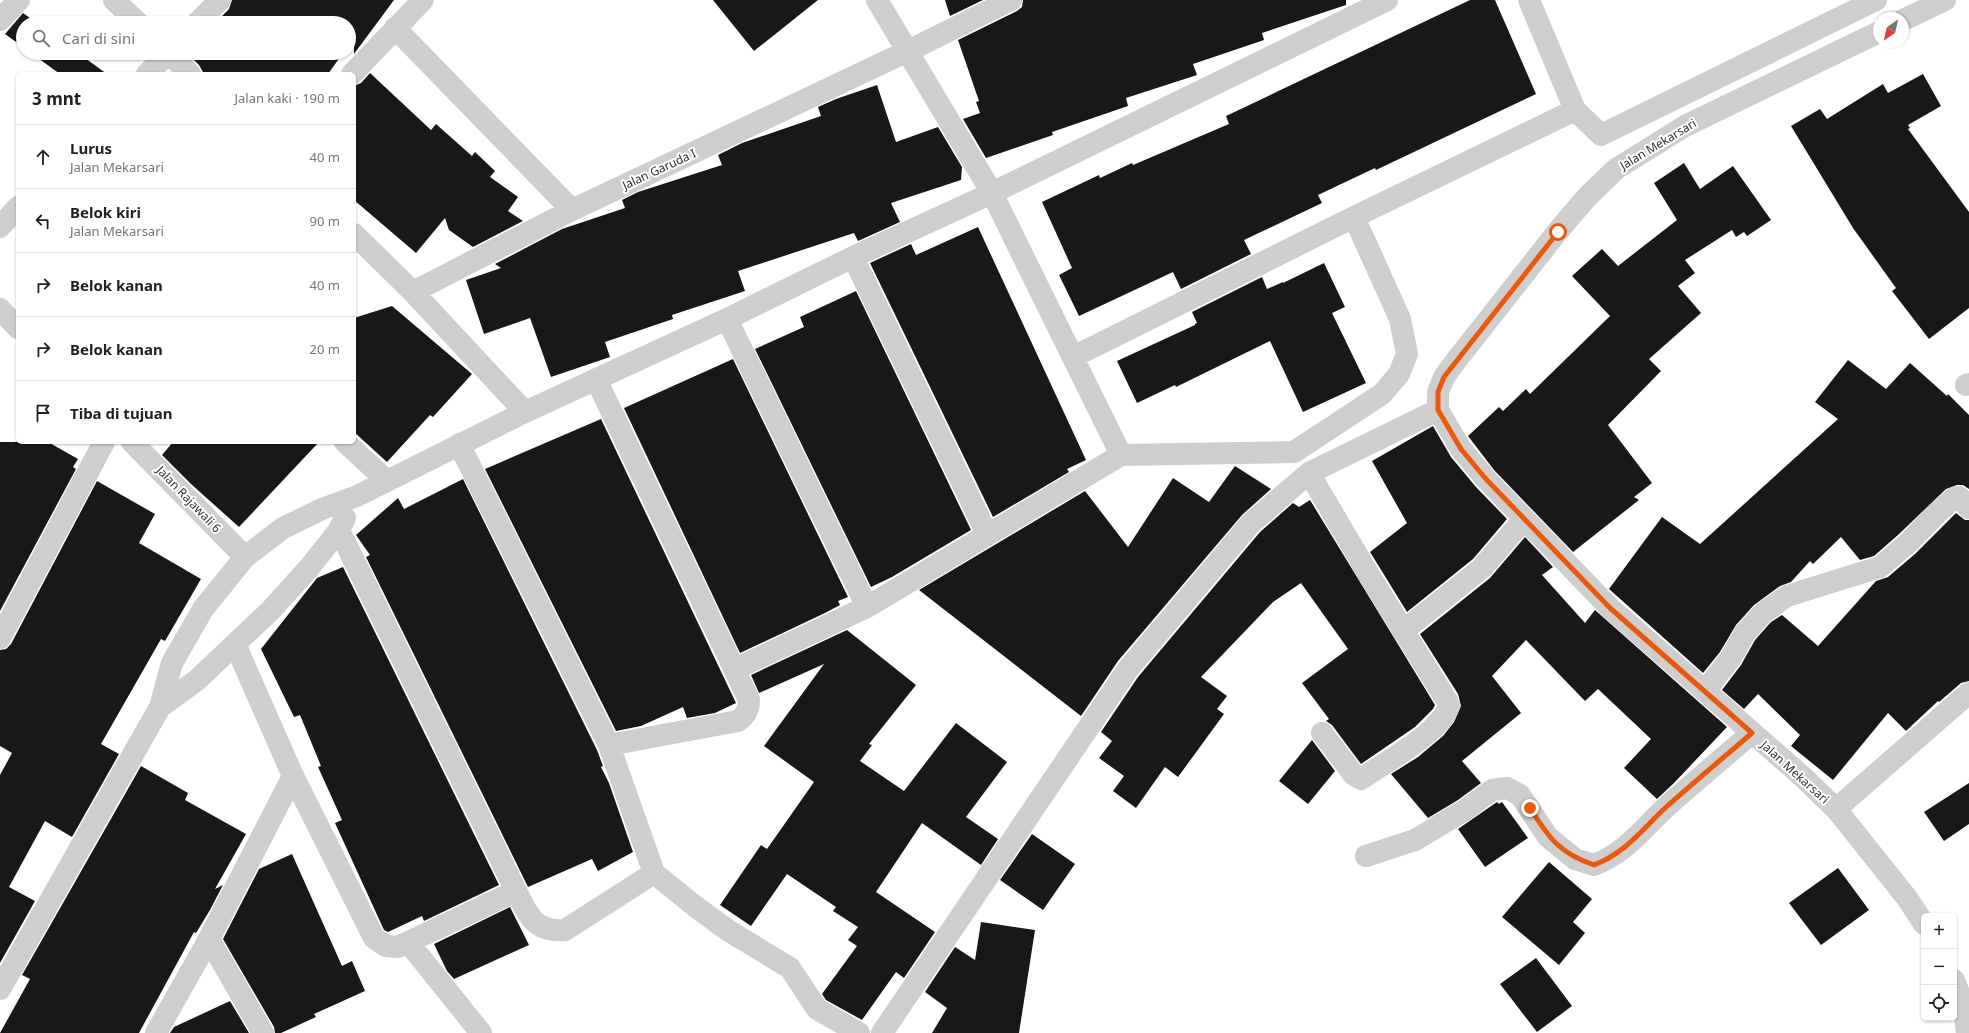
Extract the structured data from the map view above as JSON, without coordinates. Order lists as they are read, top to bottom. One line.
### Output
{"streets":{"street":["Jalan Mekarsari","Jalan Garuda I","Jalan Rajawali 6"]},"north":"bottom left","page":{"search":"Cari di sini","heading":["3 mnt","Jalan kaki · 190 m"],"list":[["Lurus","Jalan Mekarsari","40 m"],["Belok kiri","Jalan Mekarsari","90 m"],["Belok kanan","40 m"],["Belok kanan","20 m"],"Tiba di tujuan"],"map_buttons":["+","−"]}}
